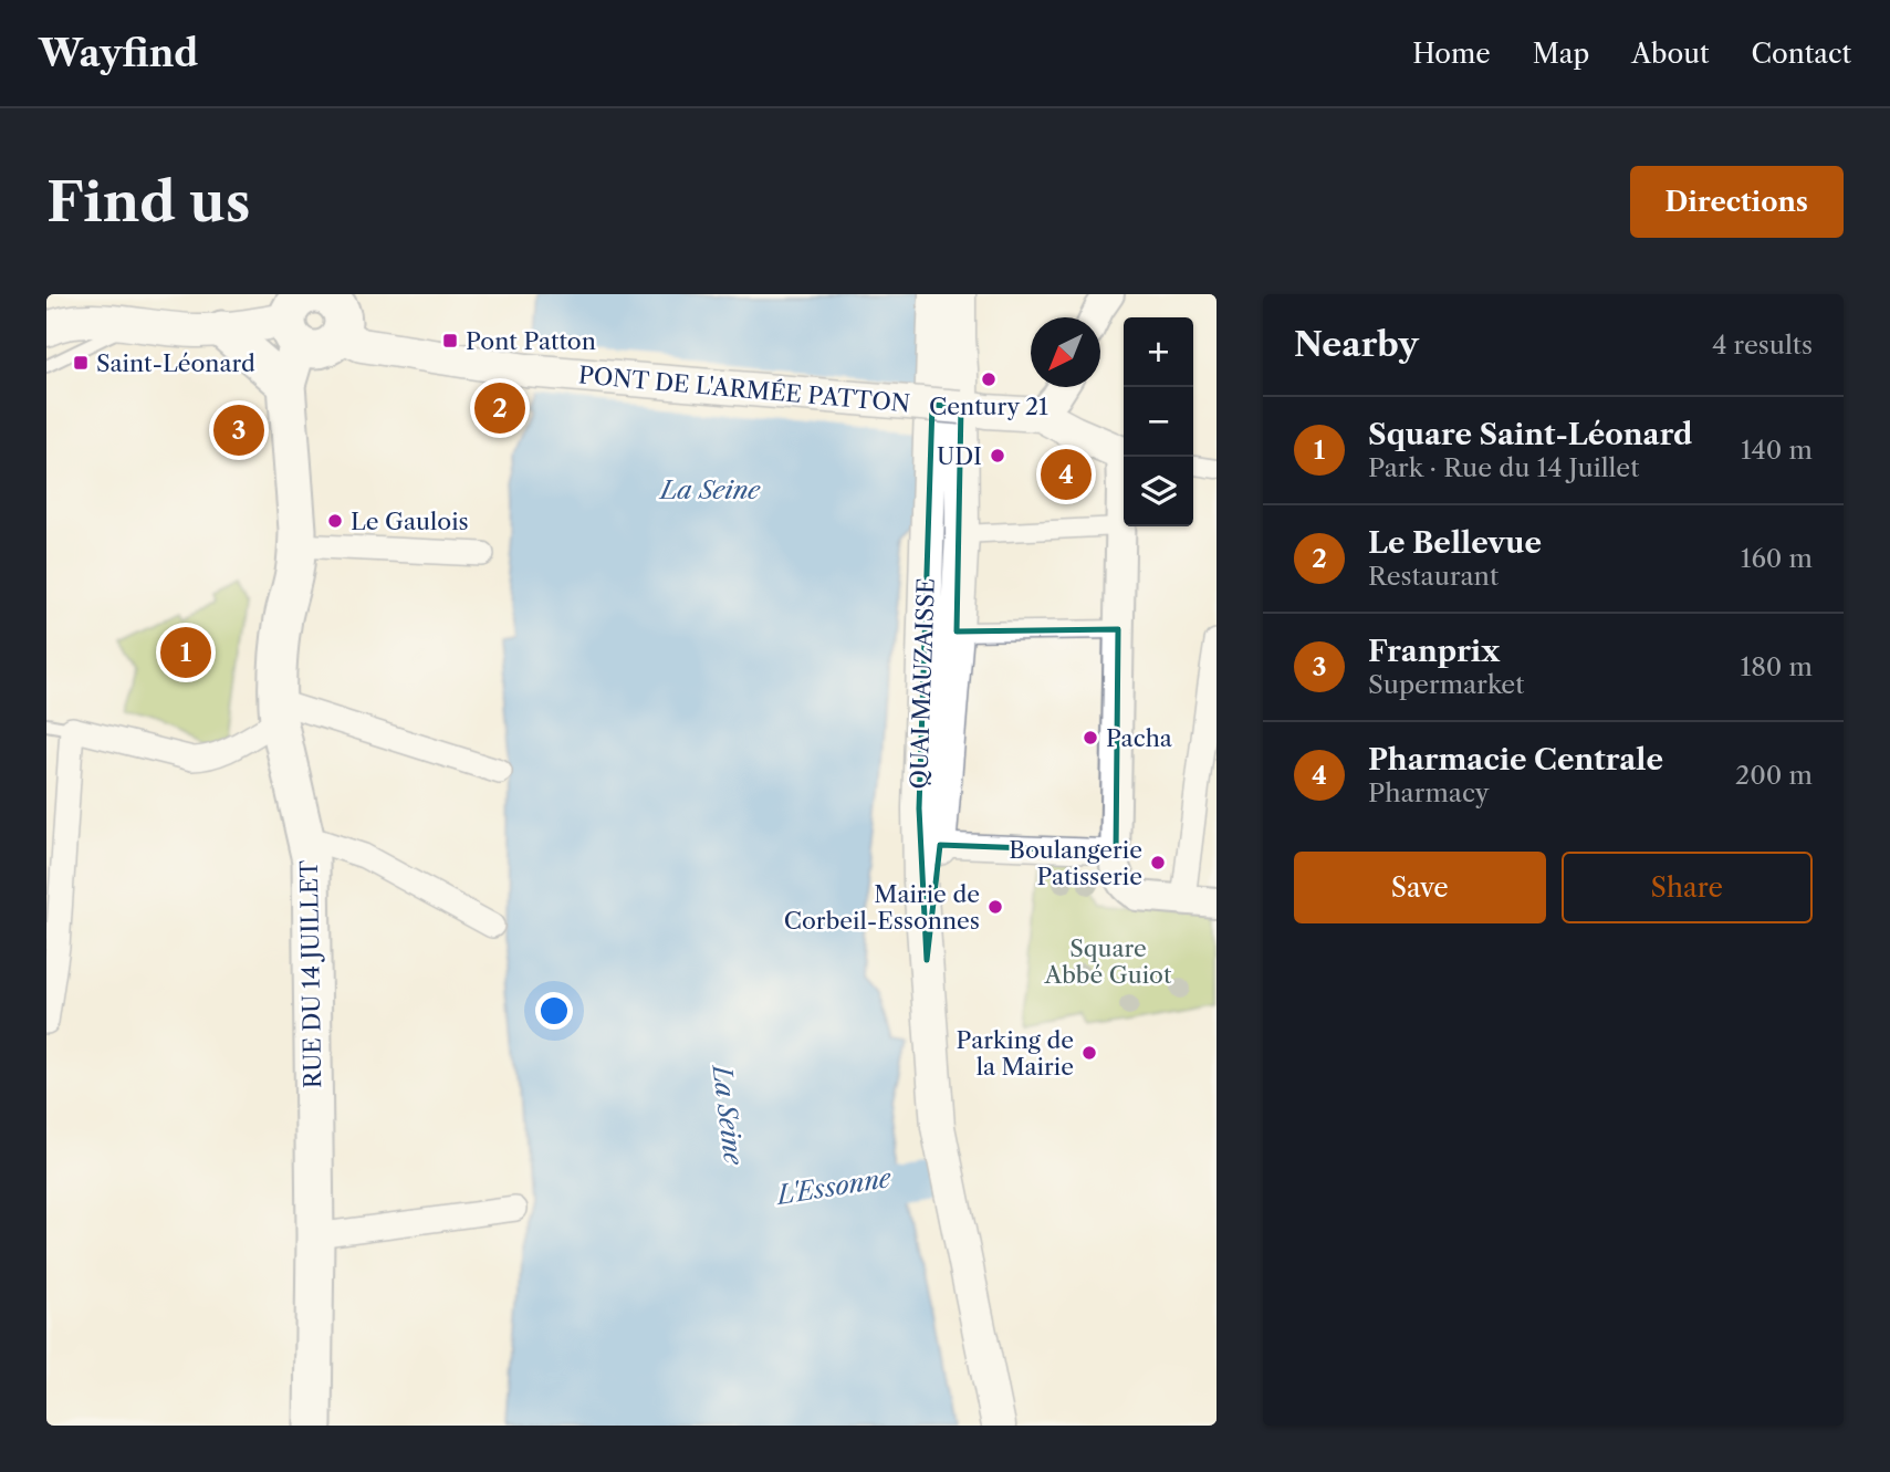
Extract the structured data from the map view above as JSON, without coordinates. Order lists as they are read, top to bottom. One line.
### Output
{"streets":{"main road":["PONT DE L'ARMÉE PATTON","QUAI MAUZAISSE","RUE DU 14 JUILLET"]},"crossings":[["PONT DE L'ARMÉE PATTON","QUAI MAUZAISSE"],["PONT DE L'ARMÉE PATTON","RUE DU 14 JUILLET"]],"water":["La Seine","L'Essonne"],"parks":["Square Abbé Guiot"],"places":{"transit":["Pont Patton","Saint-Léonard"],"other":["Century 21","UDI","Le Gaulois","Pacha","Boulangerie Patisserie","Mairie de Corbeil-Essonnes","Parking de la Mairie"]},"north":"bottom left","page":{"header":"Wayfind","nav":["Home","Map","About","Contact"],"buttons":["Directions",["Save","Share"]],"title":"Find us","heading":["Nearby","4 results"],"map_buttons":["+","−"],"pins":["2","3","4","1"],"list":[{"mark":"1","name":"Square Saint-Léonard","note":"Park · Rue du 14 Juillet","value":"140 m"},{"mark":"2","name":"Le Bellevue","note":"Restaurant","value":"160 m"},{"mark":"3","name":"Franprix","note":"Supermarket","value":"180 m"},{"mark":"4","name":"Pharmacie Centrale","note":"Pharmacy","value":"200 m"}]}}
